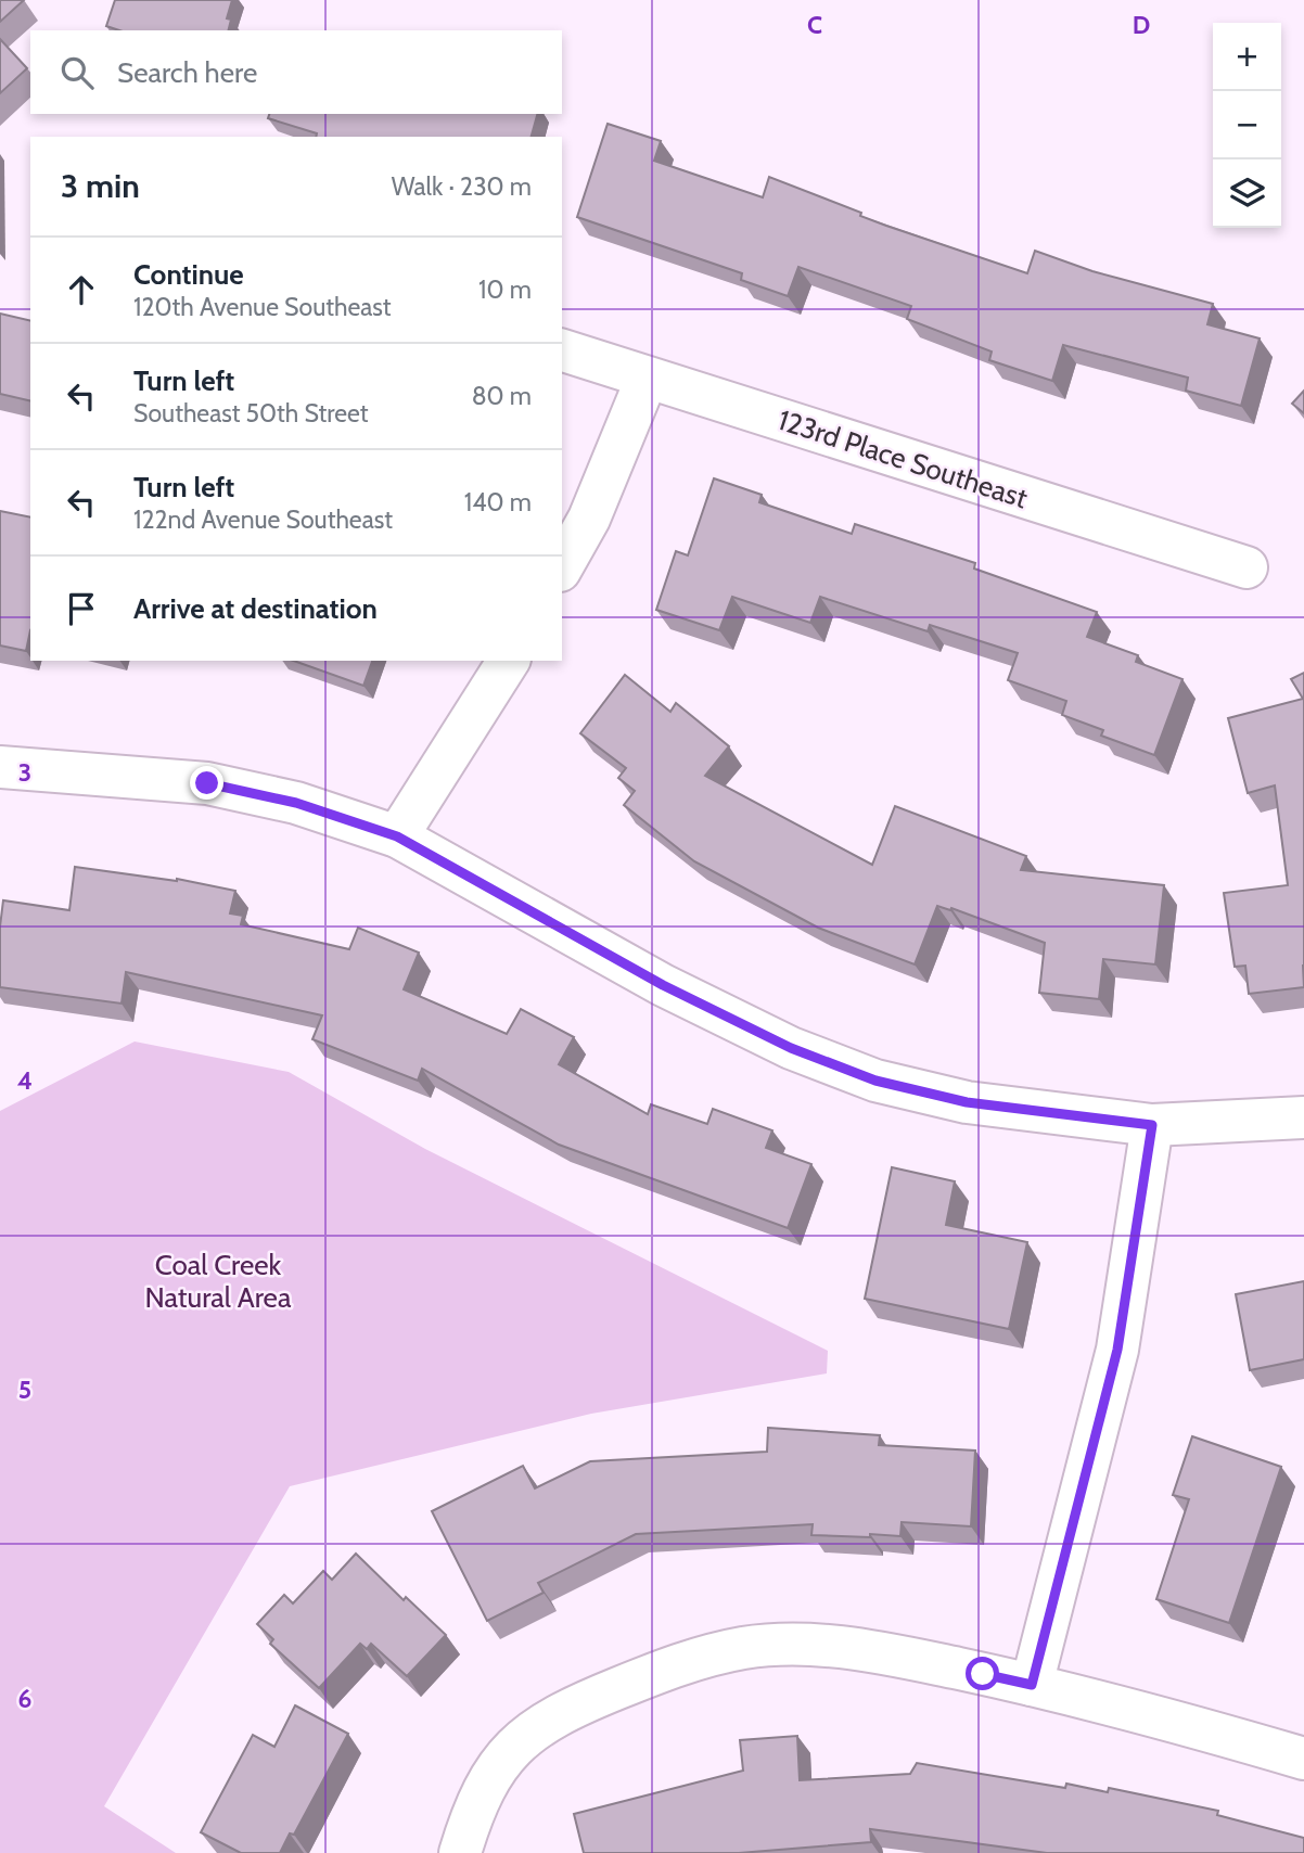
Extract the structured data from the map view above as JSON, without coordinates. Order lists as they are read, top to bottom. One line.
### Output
{"streets":{"street":["123rd Place Southeast"]},"parks":["Coal Creek Natural Area"],"page":{"map_buttons":["+","−"],"search":"Search here","heading":["3 min","Walk · 230 m"],"list":[["Continue","120th Avenue Southeast","10 m"],["Turn left","Southeast 50th Street","80 m"],["Turn left","122nd Avenue Southeast","140 m"],"Arrive at destination"]},"grid":{"columns":["C","D"],"rows":["3","4","5","6"]}}
